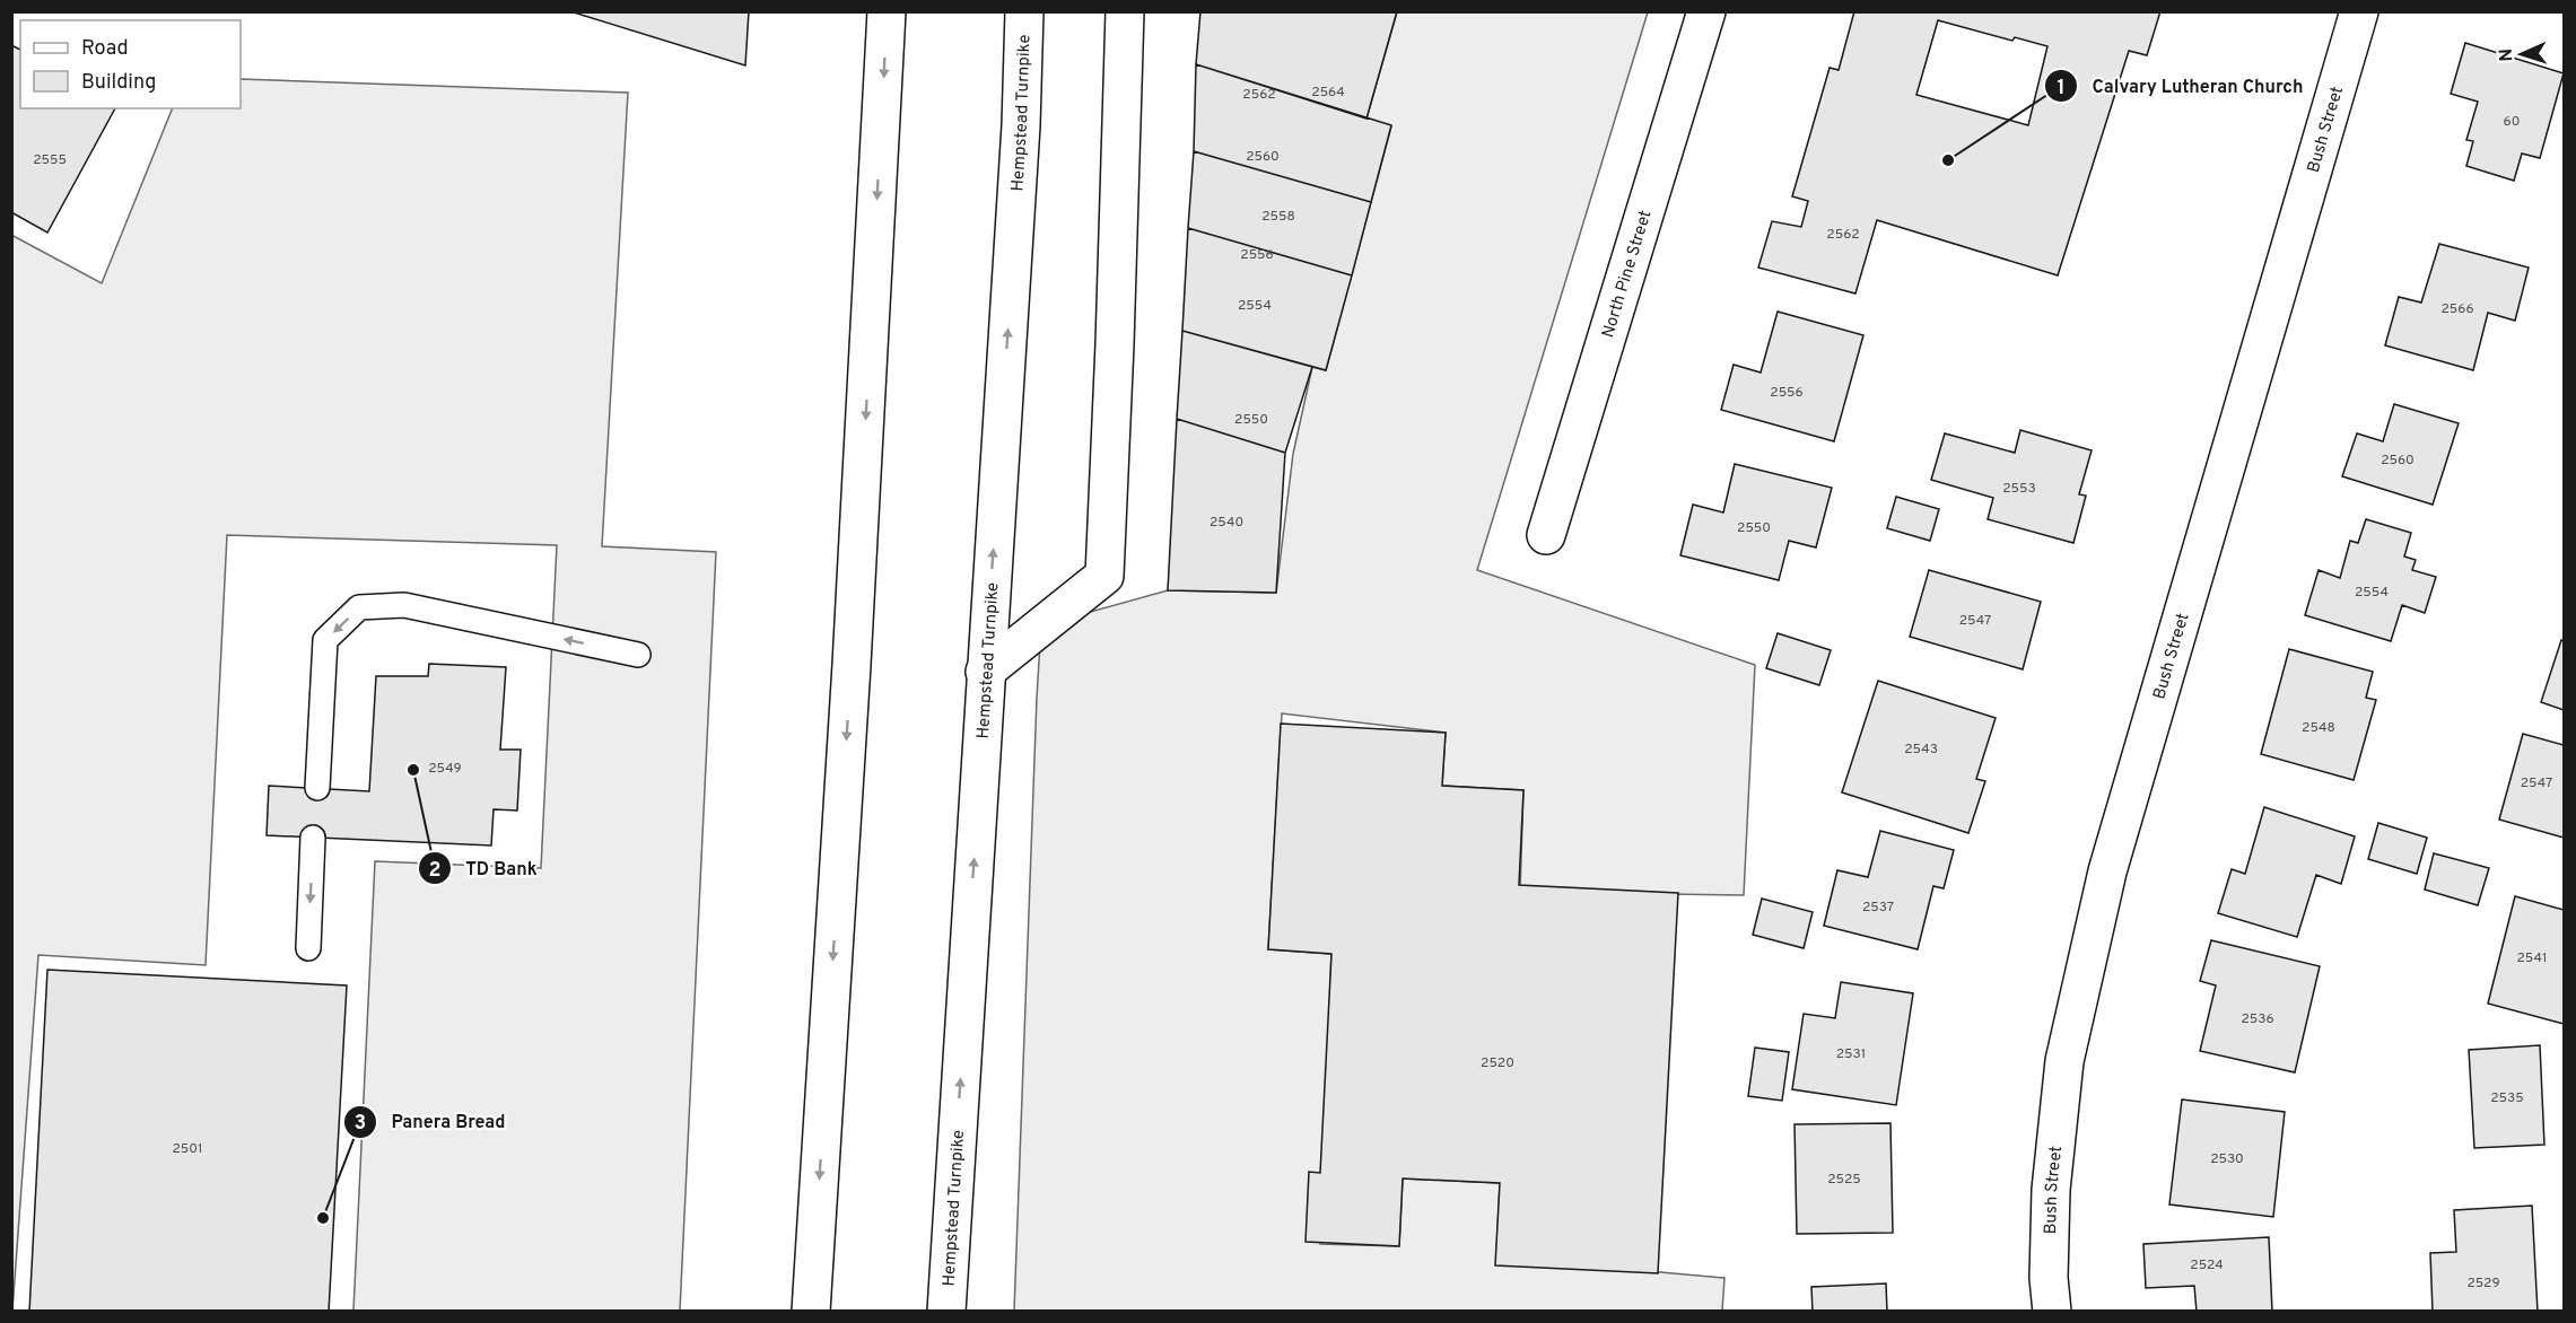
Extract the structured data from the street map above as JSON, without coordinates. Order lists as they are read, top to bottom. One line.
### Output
{"streets":{"main road":["Hempstead Turnpike","Bush Street","North Pine Street"]},"places":["Calvary Lutheran Church","TD Bank","Panera Bread"],"house_numbers":["2564","2562","60","2560","2555","2558","2562","2556","2554","2566","2556","2550","2560","2553","2540","2550","2554","2547","2548","2543","2549","2547","2537","2541","2536","2531","2520","2535","2501","2530","2525","2524","2529"],"legend":["Road","Building"],"north":"left"}
